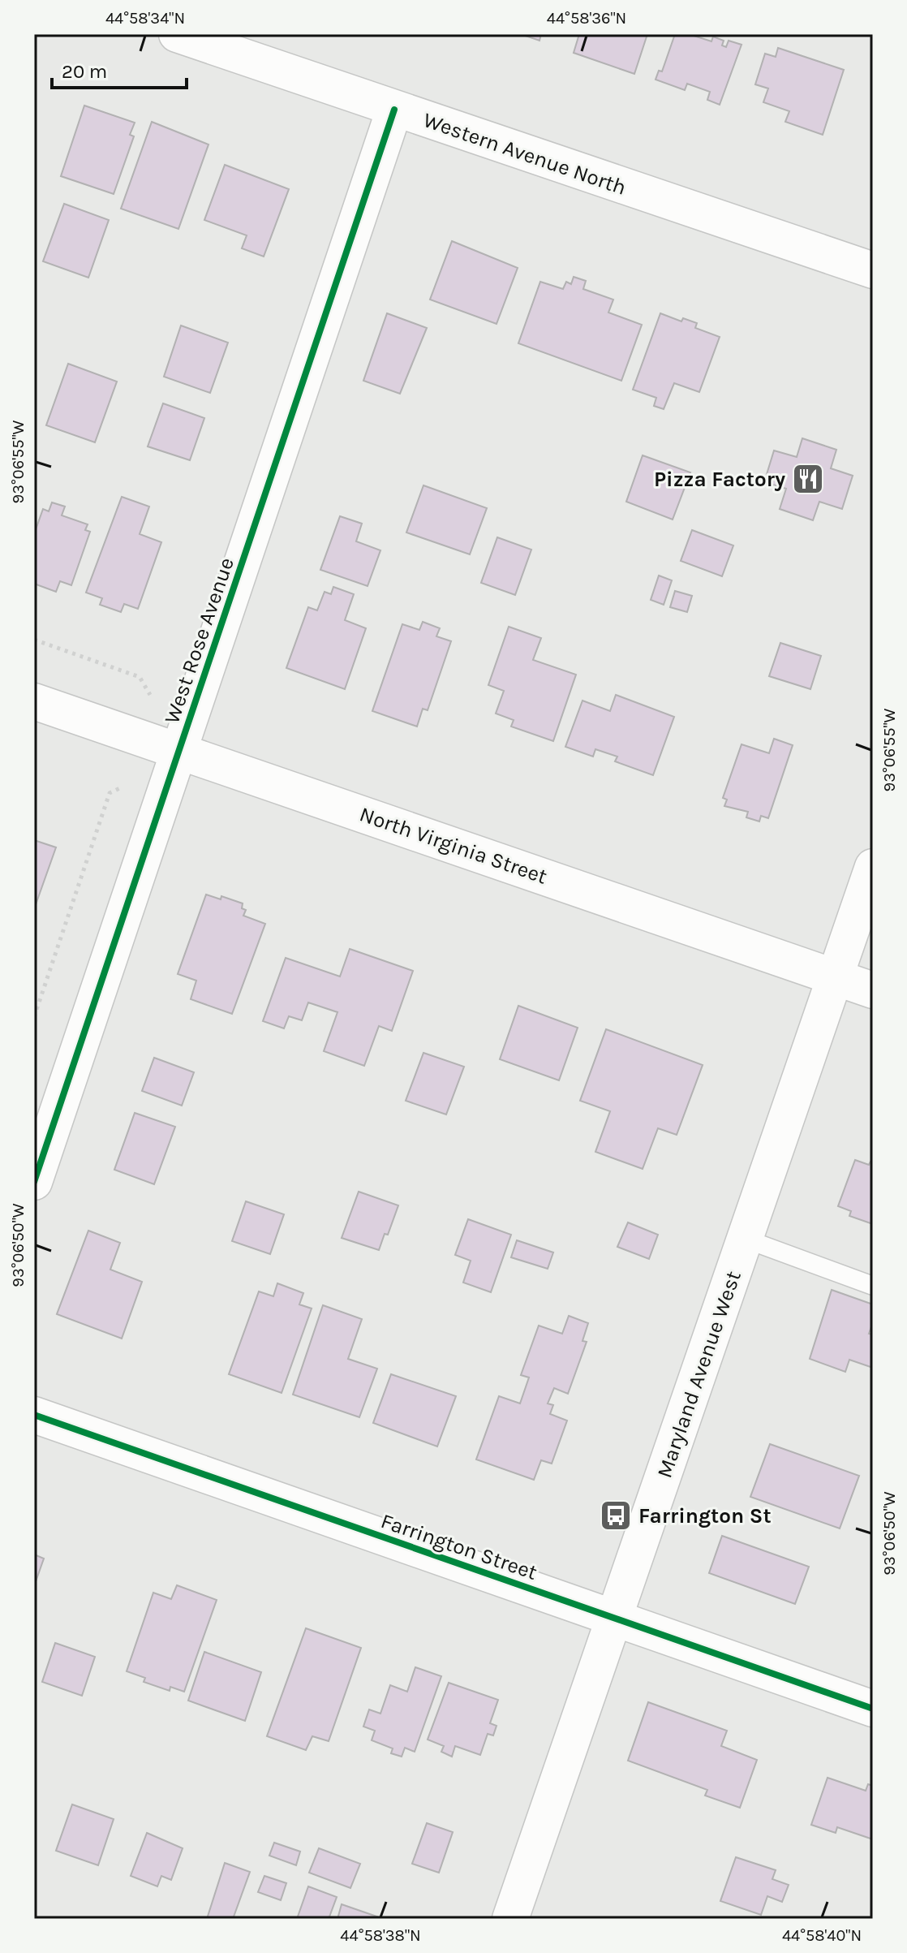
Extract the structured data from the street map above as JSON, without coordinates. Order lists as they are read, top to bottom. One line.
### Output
{"streets":{"street":["Western Avenue North","West Rose Avenue","North Virginia Street","Maryland Avenue West","Farrington Street"]},"crossings":[["Western Avenue North","West Rose Avenue"],["West Rose Avenue","North Virginia Street"],["North Virginia Street","Maryland Avenue West"],["Maryland Avenue West","Farrington Street"]],"places":{"restaurant":["Pizza Factory"],"bus stop":["Farrington St"]},"scale_bar":"20 m","coordinates":["44°58'34\"N","44°58'36\"N","93°06'55\"W","93°06'50\"W","44°58'38\"N","44°58'40\"N"]}
